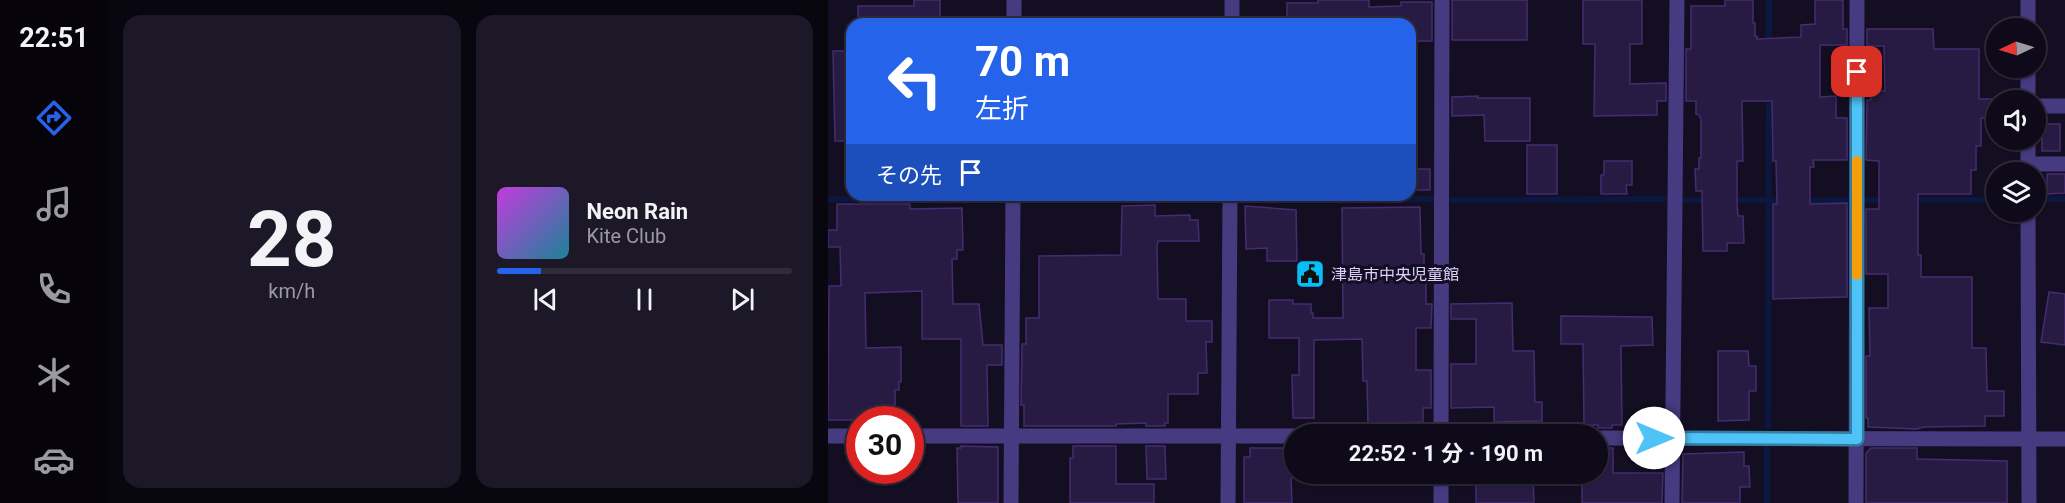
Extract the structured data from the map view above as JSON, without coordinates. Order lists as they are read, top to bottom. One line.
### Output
{"places":{"public building":["津島市中央児童館"]},"north":"left","page":{"tabs":"22:51","tile":["28","km/h"],"turn":["70 m","左折"],"then":"その先","song":["Neon Rain","Kite Club"],"limit":"30","trip":"22:52 · 1 分 · 190 m"}}
